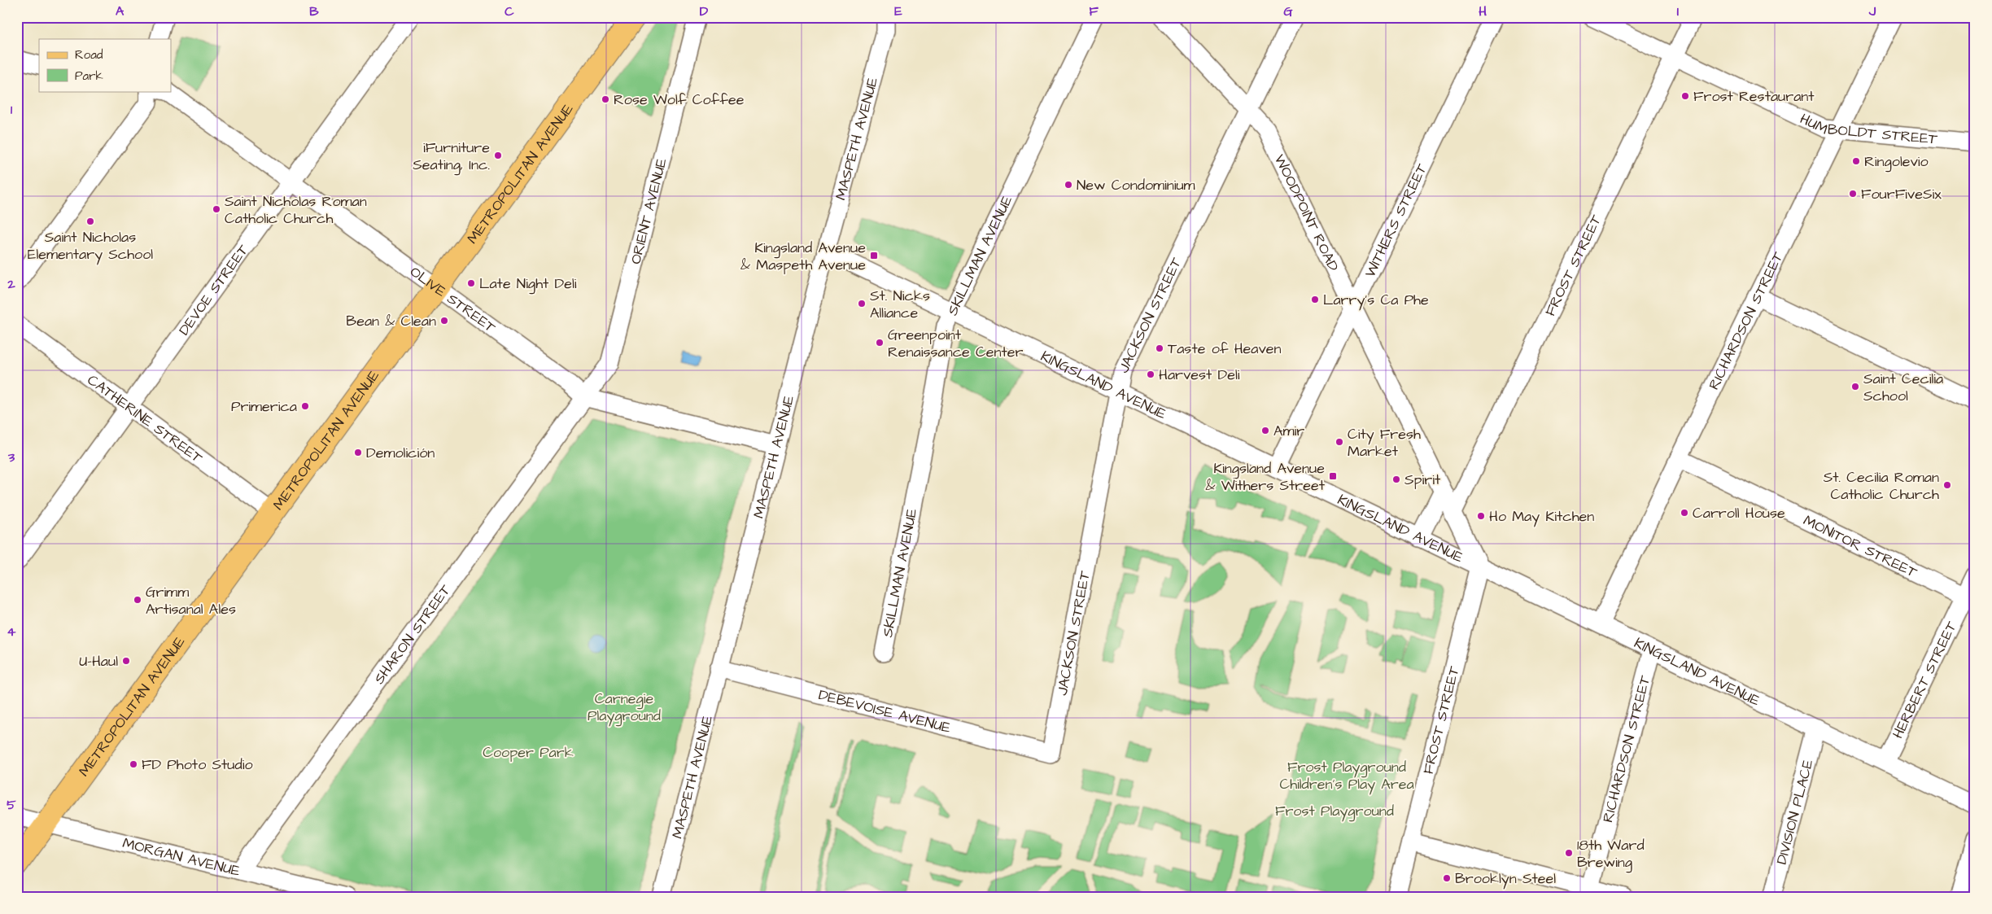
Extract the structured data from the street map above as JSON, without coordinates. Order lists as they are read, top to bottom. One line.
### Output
{"streets":{"main road":["METROPOLITAN AVENUE"],"street":["HUMBOLDT STREET","MASPETH AVENUE","ORIENT AVENUE","WOODPOINT ROAD","WITHERS STREET","SKILLMAN AVENUE","FROST STREET","DEVOE STREET","OLIVE STREET","JACKSON STREET","RICHARDSON STREET","KINGSLAND AVENUE","CATHERINE STREET","MONITOR STREET","SHARON STREET","HERBERT STREET","DEBEVOISE AVENUE","DIVISION PLACE","MORGAN AVENUE"]},"crossings":[["HUMBOLDT STREET","FROST STREET"],["HUMBOLDT STREET","RICHARDSON STREET"],["MASPETH AVENUE","OLIVE STREET"],["MASPETH AVENUE","KINGSLAND AVENUE"],["MASPETH AVENUE","DEBEVOISE AVENUE"],["METROPOLITAN AVENUE","OLIVE STREET"],["METROPOLITAN AVENUE","CATHERINE STREET"],["METROPOLITAN AVENUE","MORGAN AVENUE"],["ORIENT AVENUE","OLIVE STREET"],["ORIENT AVENUE","SHARON STREET"],["WOODPOINT ROAD","WITHERS STREET"],["WOODPOINT ROAD","FROST STREET"],["WOODPOINT ROAD","JACKSON STREET"],["WOODPOINT ROAD","KINGSLAND AVENUE"],["WITHERS STREET","KINGSLAND AVENUE"],["SKILLMAN AVENUE","KINGSLAND AVENUE"],["FROST STREET","KINGSLAND AVENUE"],["DEVOE STREET","OLIVE STREET"],["DEVOE STREET","CATHERINE STREET"],["OLIVE STREET","SHARON STREET"],["JACKSON STREET","KINGSLAND AVENUE"],["JACKSON STREET","DEBEVOISE AVENUE"],["RICHARDSON STREET","KINGSLAND AVENUE"],["RICHARDSON STREET","MONITOR STREET"],["KINGSLAND AVENUE","HERBERT STREET"],["KINGSLAND AVENUE","DIVISION PLACE"],["MONITOR STREET","HERBERT STREET"],["SHARON STREET","MORGAN AVENUE"]],"parks":["Carnegie Playground","Cooper Park","Frost Playground Children's Play Area","Frost Playground"],"places":{"other":["Frost Restaurant","Rose Wolf Coffee","iFurniture Seating, Inc.","Ringolevio","New Condominium","FourFiveSix","Saint Nicholas Roman Catholic Church","Saint Nicholas Elementary School","Late Night Deli","Larry's Ca Phe","St. Nicks Alliance","Bean & Clean","Greenpoint Renaissance Center","Taste of Heaven","Harvest Deli","Saint Cecilia School","Primerica","Amir","City Fresh Market","Demolición","Spirit","St. Cecilia Roman Catholic Church","Carroll House","Ho May Kitchen","Grimm Artisanal Ales","U-Haul","FD Photo Studio","18th Ward Brewing","Brooklyn Steel"],"transit":["Kingsland Avenue & Maspeth Avenue","Kingsland Avenue & Withers Street"]},"legend":["Road","Park"],"grid":{"columns":["A","B","C","D","E","F","G","H","I","J"],"rows":["1","2","3","4","5"]}}
